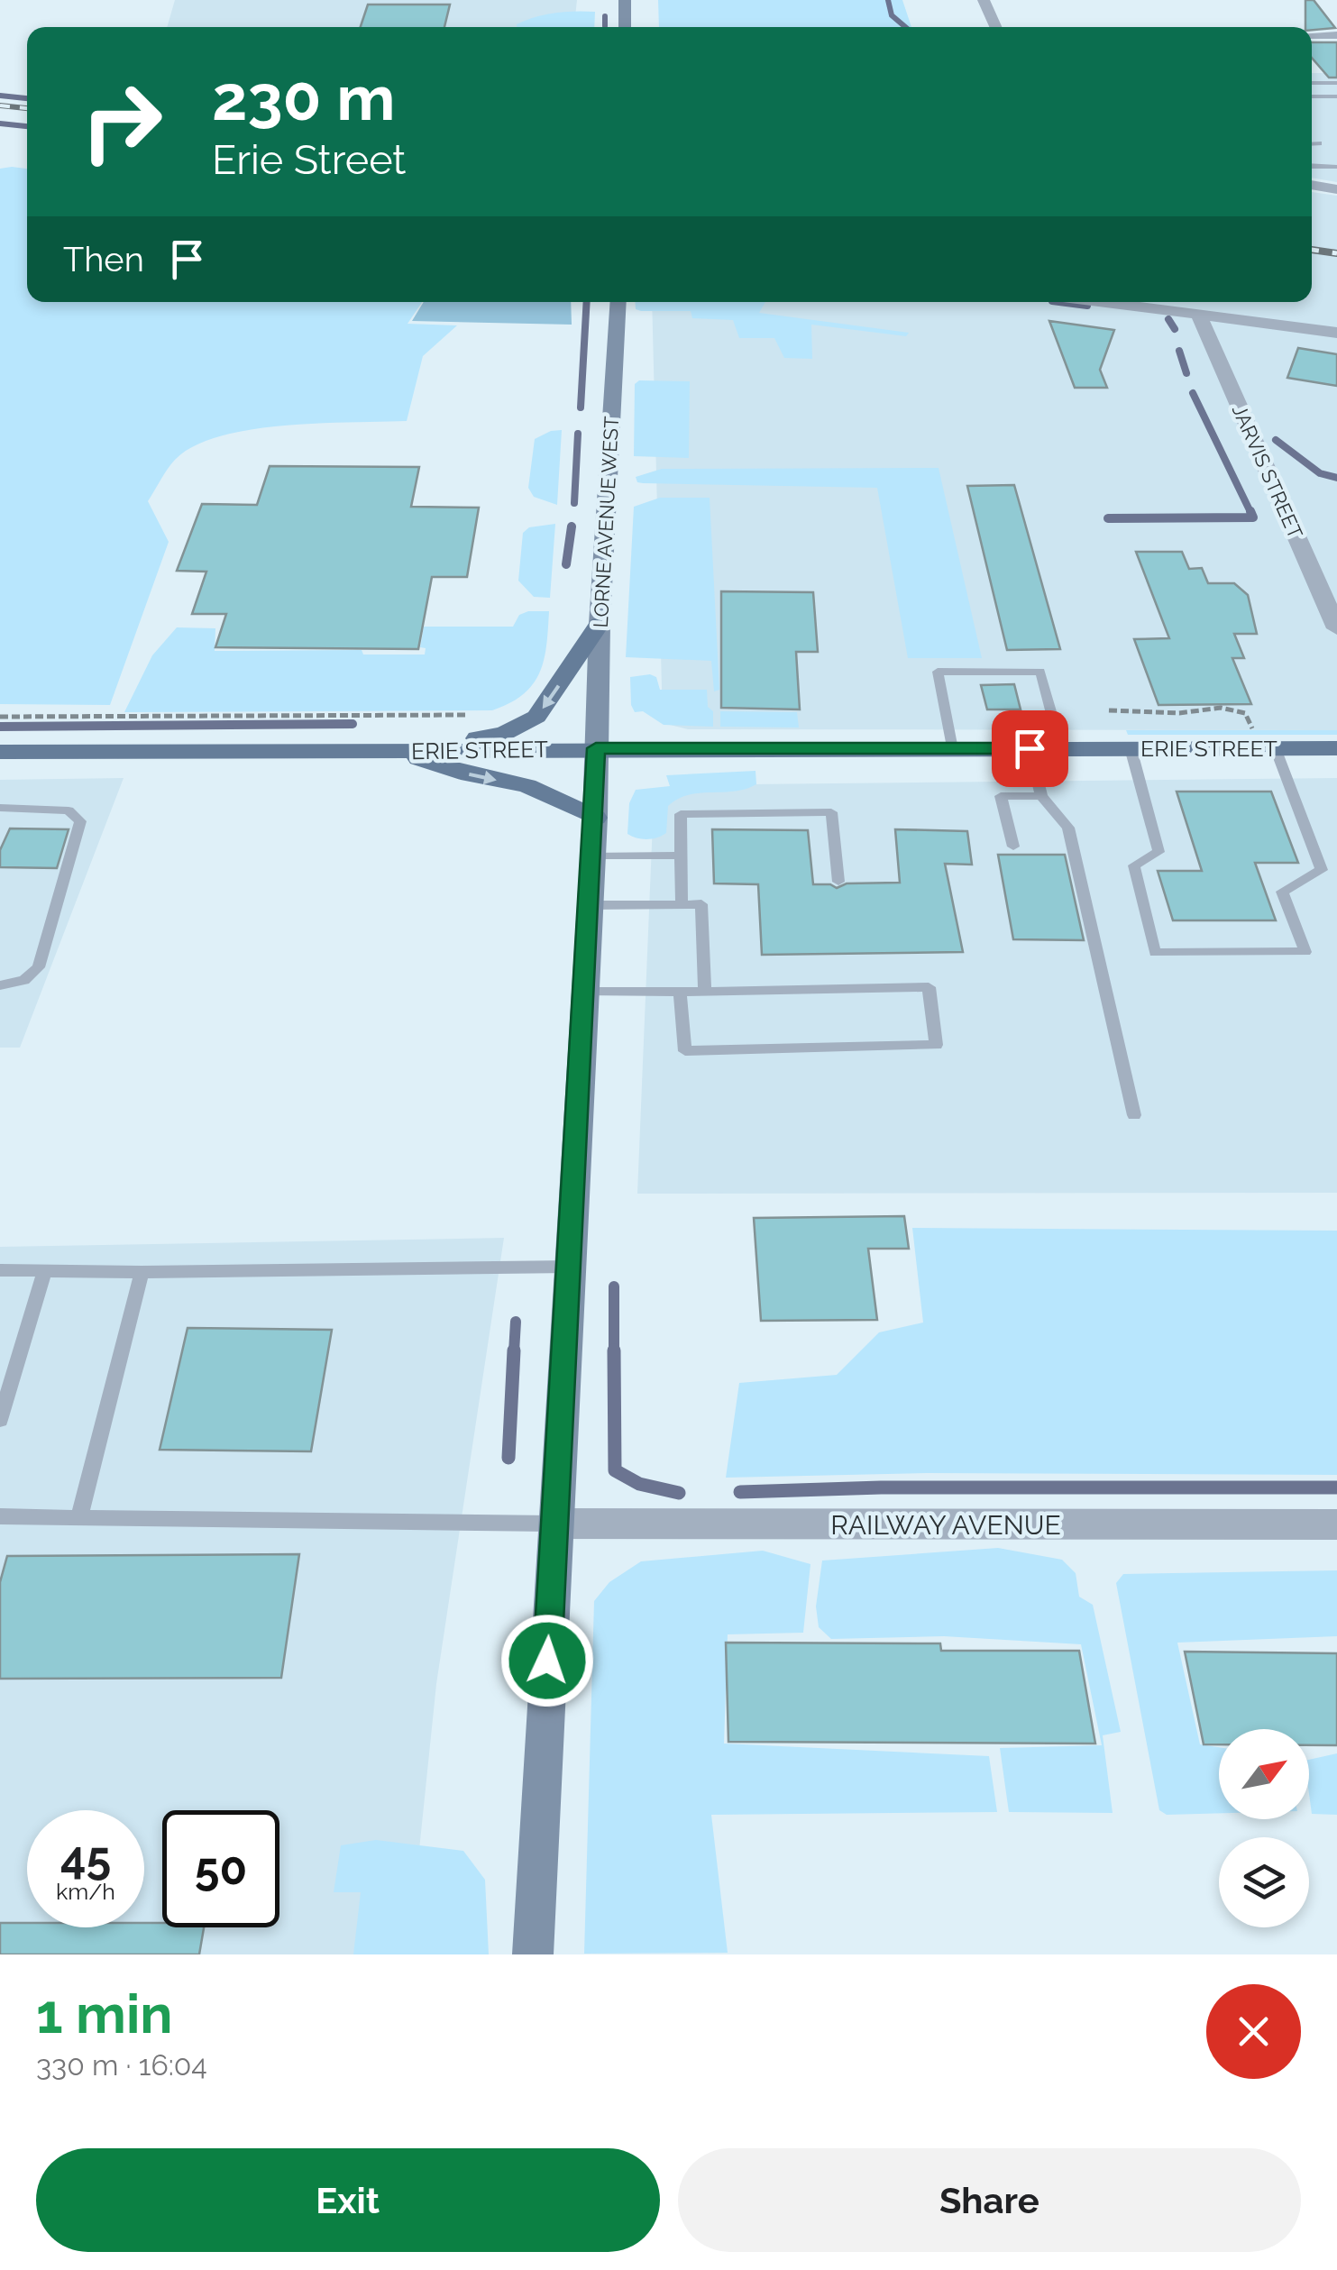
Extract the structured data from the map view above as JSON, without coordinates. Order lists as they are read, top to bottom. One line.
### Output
{"streets":{"main road":["LORNE AVENUE WEST","ERIE STREET"],"street":["JARVIS STREET","RAILWAY AVENUE"]},"crossings":[["LORNE AVENUE WEST","ERIE STREET"],["LORNE AVENUE WEST","RAILWAY AVENUE"]],"north":"top right","page":{"turn":["230 m","Erie Street"],"then":"Then","speed":"45 km/h","limit":"50","heading":["1 min","330 m · 16:04"],"buttons":["Exit","Share"]}}
